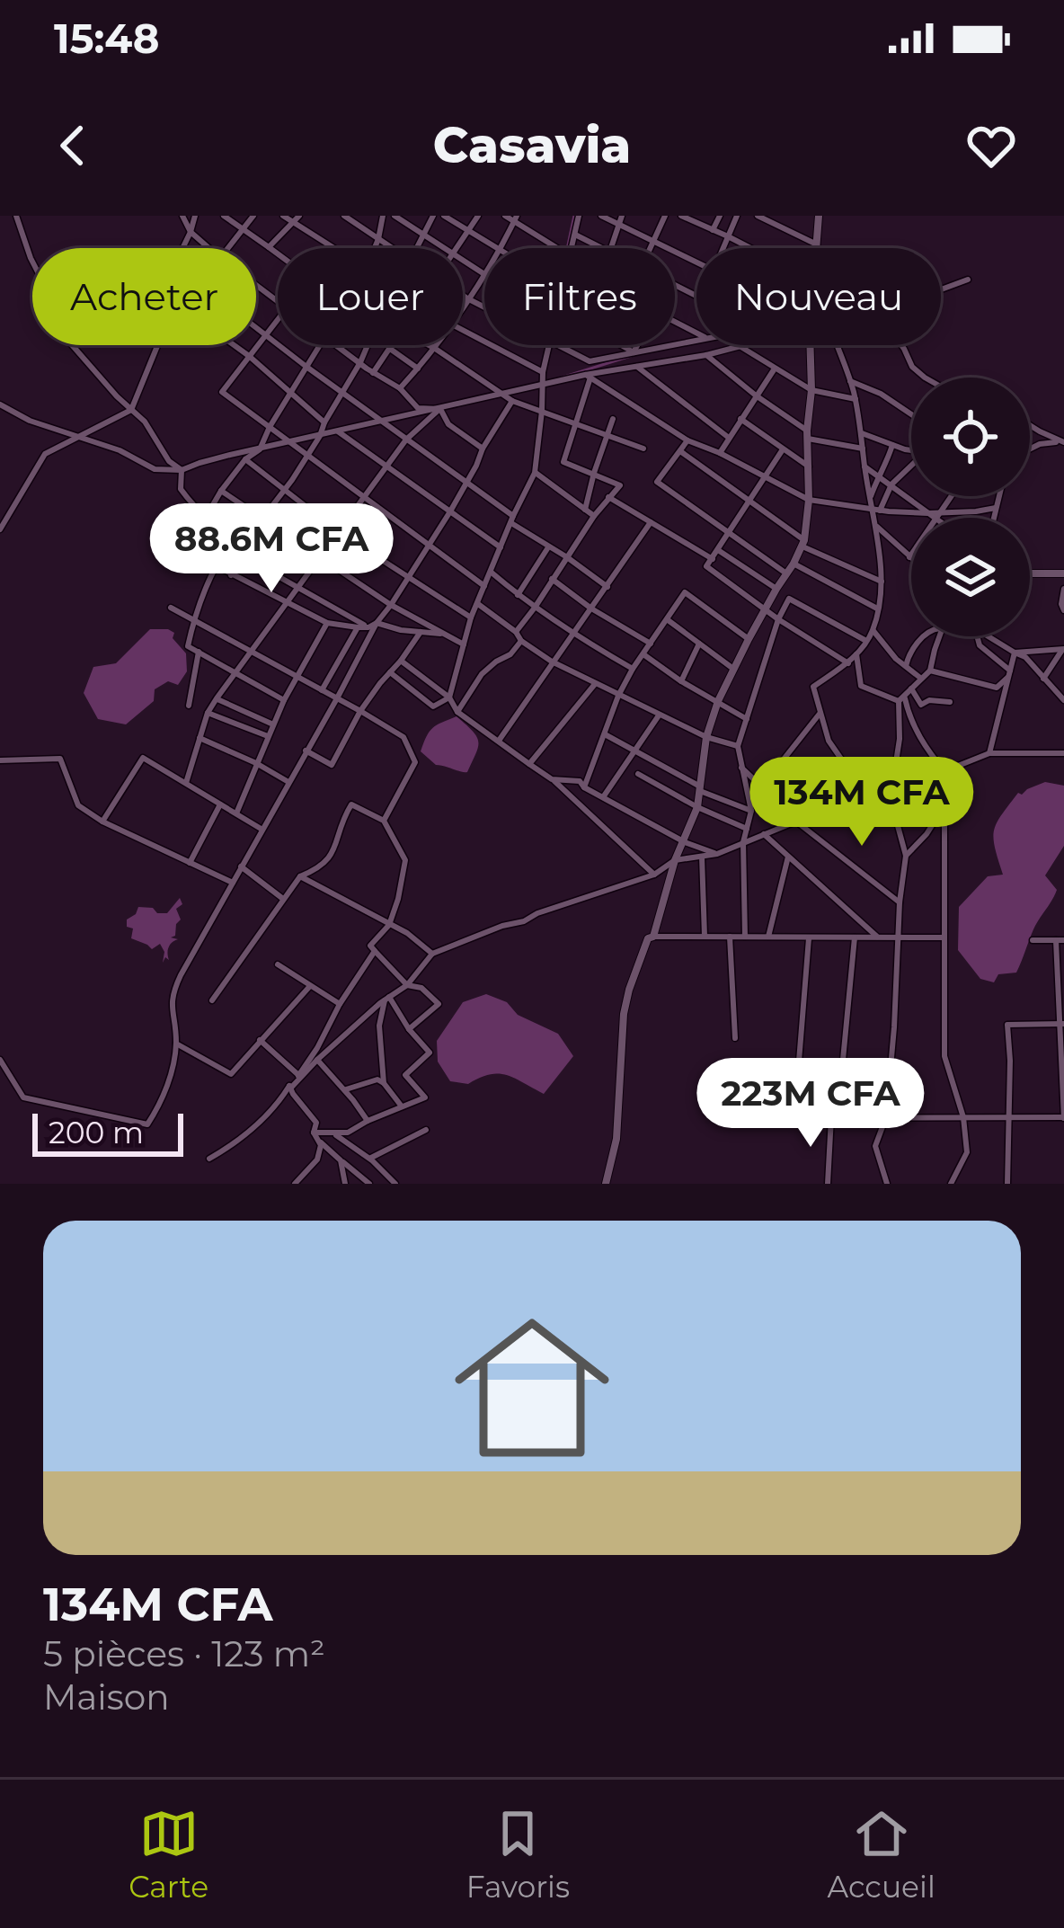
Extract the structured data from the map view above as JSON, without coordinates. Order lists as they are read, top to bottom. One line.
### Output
{"scale_bar":"200 m","page":{"status":"15:48","header":"Casavia","chip":["Acheter","Louer","Filtres","Nouveau"],"price":["88.6M CFA","134M CFA","223M CFA"],"scale":"200 m","list":[{"name":"134M CFA","note":"5 pièces · 123 m² · Maison"}],"tabs":["Carte","Favoris","Accueil"]}}
